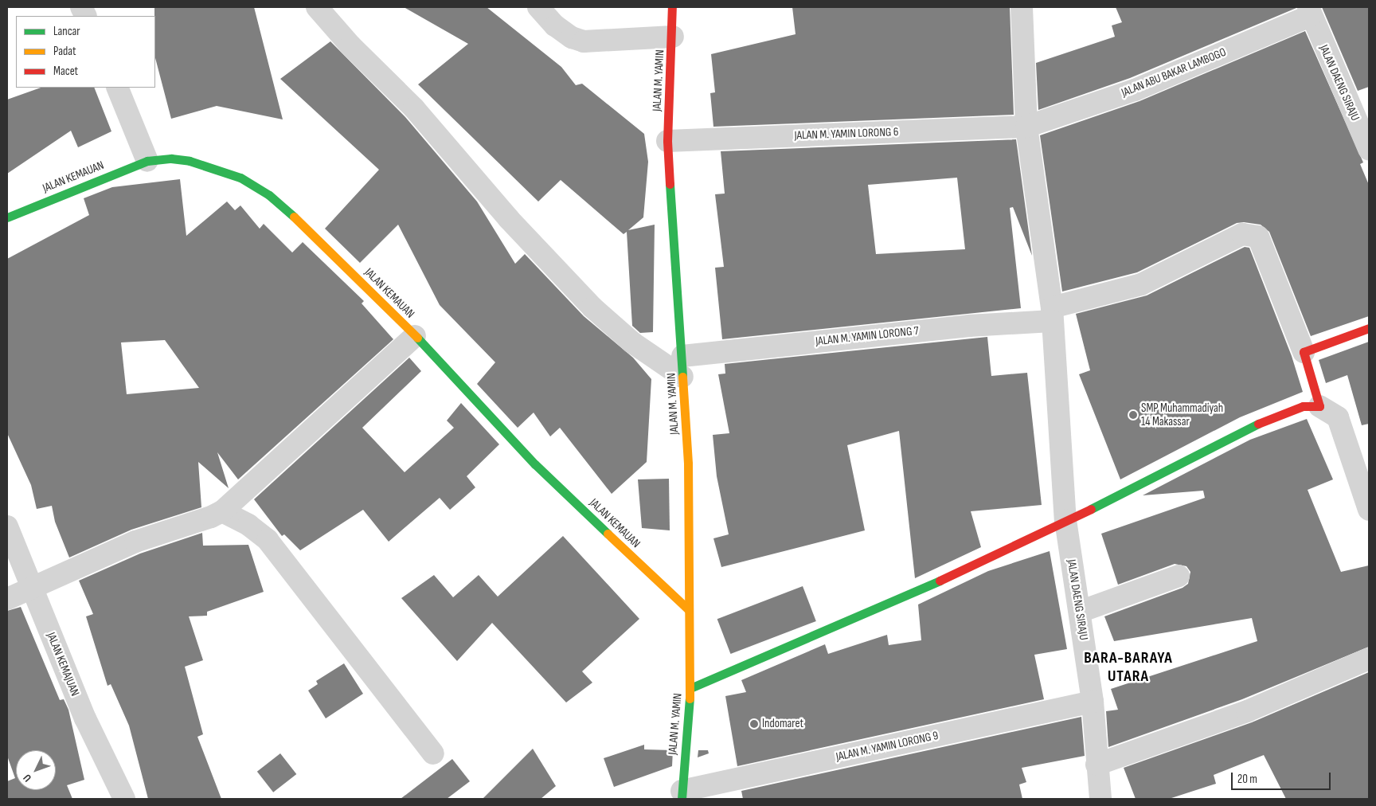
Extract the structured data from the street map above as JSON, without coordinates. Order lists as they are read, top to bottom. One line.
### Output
{"streets":{"street":["JALAN ABU BAKAR LAMBOGO","JALAN M. YAMIN","JALAN DAENG SIRAJU","JALAN M. YAMIN LORONG 6","JALAN KEMAUAN","JALAN M. YAMIN LORONG 7","JALAN KEMAJUAN","JALAN M. YAMIN LORONG 9"]},"crossings":[["JALAN ABU BAKAR LAMBOGO","JALAN DAENG SIRAJU"],["JALAN ABU BAKAR LAMBOGO","JALAN M. YAMIN LORONG 6"],["JALAN M. YAMIN","JALAN M. YAMIN LORONG 6"],["JALAN M. YAMIN","JALAN KEMAUAN"],["JALAN M. YAMIN","JALAN M. YAMIN LORONG 7"],["JALAN M. YAMIN","JALAN M. YAMIN LORONG 9"],["JALAN DAENG SIRAJU","JALAN M. YAMIN LORONG 6"],["JALAN DAENG SIRAJU","JALAN M. YAMIN LORONG 7"],["JALAN DAENG SIRAJU","JALAN M. YAMIN LORONG 9"]],"districts":["BARA-BARAYA UTARA"],"places":["SMP Muhammadiyah 14 Makassar","Indomaret"],"legend":["Lancar","Padat","Macet"],"scale_bar":"20 m","north":"bottom left"}
